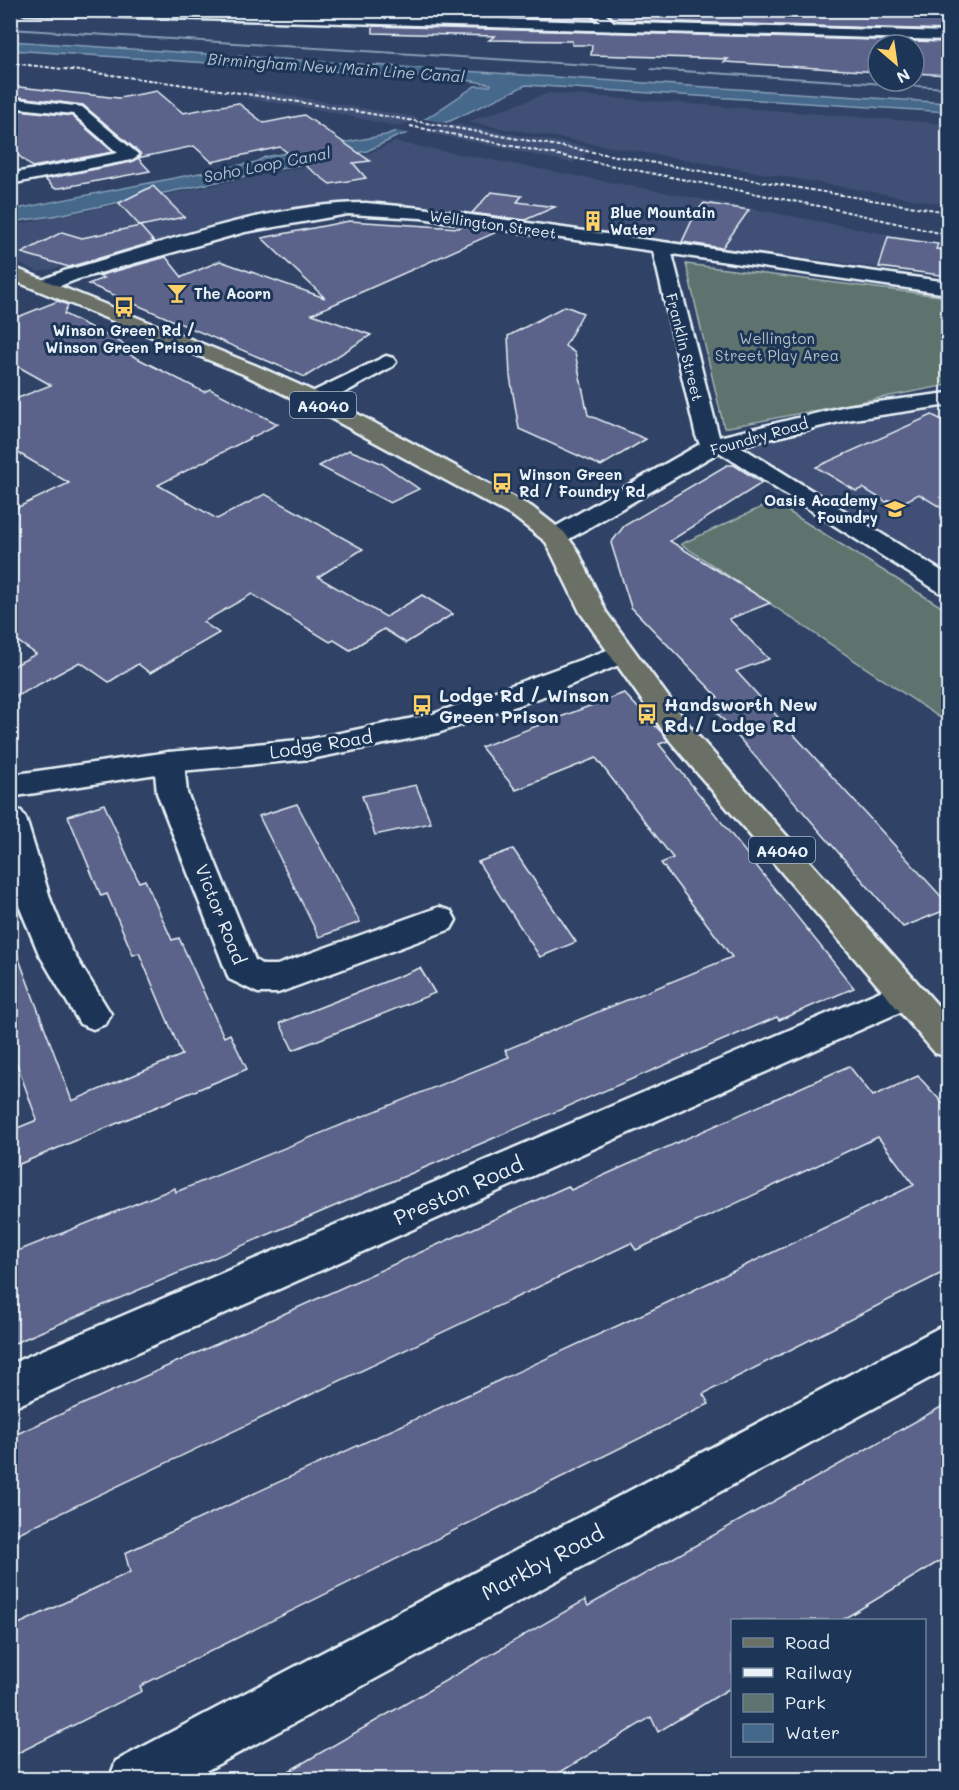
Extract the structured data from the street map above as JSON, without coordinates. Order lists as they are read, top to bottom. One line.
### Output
{"streets":{"main road":["A4040"],"street":["Wellington Street","Franklin Street","Foundry Road","Lodge Road","Victor Road","Preston Road","Markby Road"]},"crossings":[["Wellington Street","Franklin Street"],["Wellington Street","A4040"],["Franklin Street","Foundry Road"],["A4040","Foundry Road"],["A4040","Lodge Road"],["A4040","Preston Road"],["Lodge Road","Victor Road"]],"water":["Birmingham New Main Line Canal","Soho Loop Canal"],"parks":["Wellington Street Play Area"],"places":{"building":["Blue Mountain Water"],"bar":["The Acorn"],"bus stop":["Winson Green Rd / Winson Green Prison","Winson Green Rd / Foundry Rd","Lodge Rd / Winson Green Prison","Handsworth New Rd / Lodge Rd"],"school or university":["Oasis Academy Foundry"]},"legend":["Road","Railway","Park","Water"],"north":"bottom right"}
